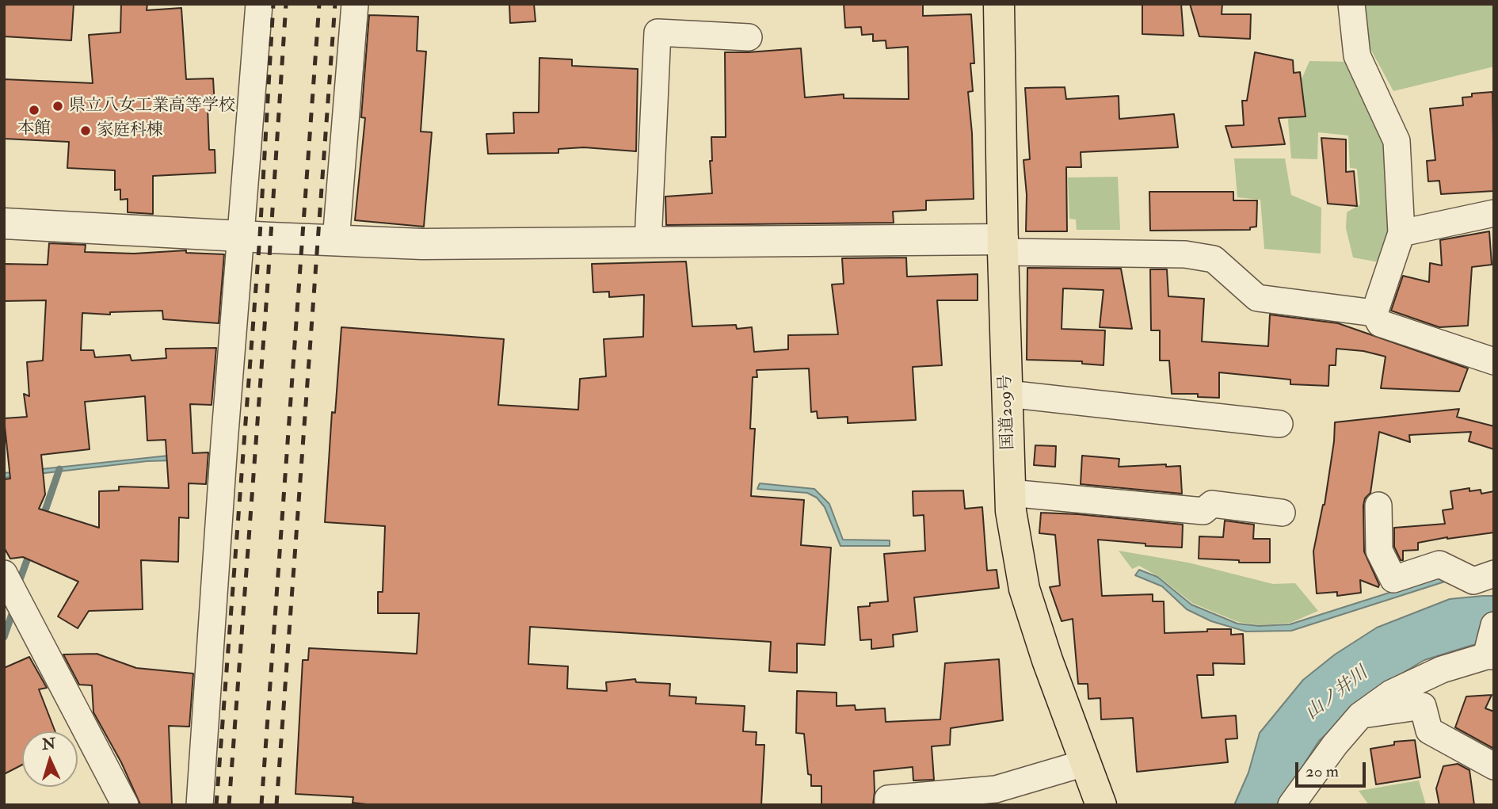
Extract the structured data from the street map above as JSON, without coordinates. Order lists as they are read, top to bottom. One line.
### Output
{"streets":{"highway":["国道209号"]},"water":["山ノ井川"],"places":["県立八女工業高等学校","本館","家庭科棟"],"scale_bar":"20 m","north":"top"}
